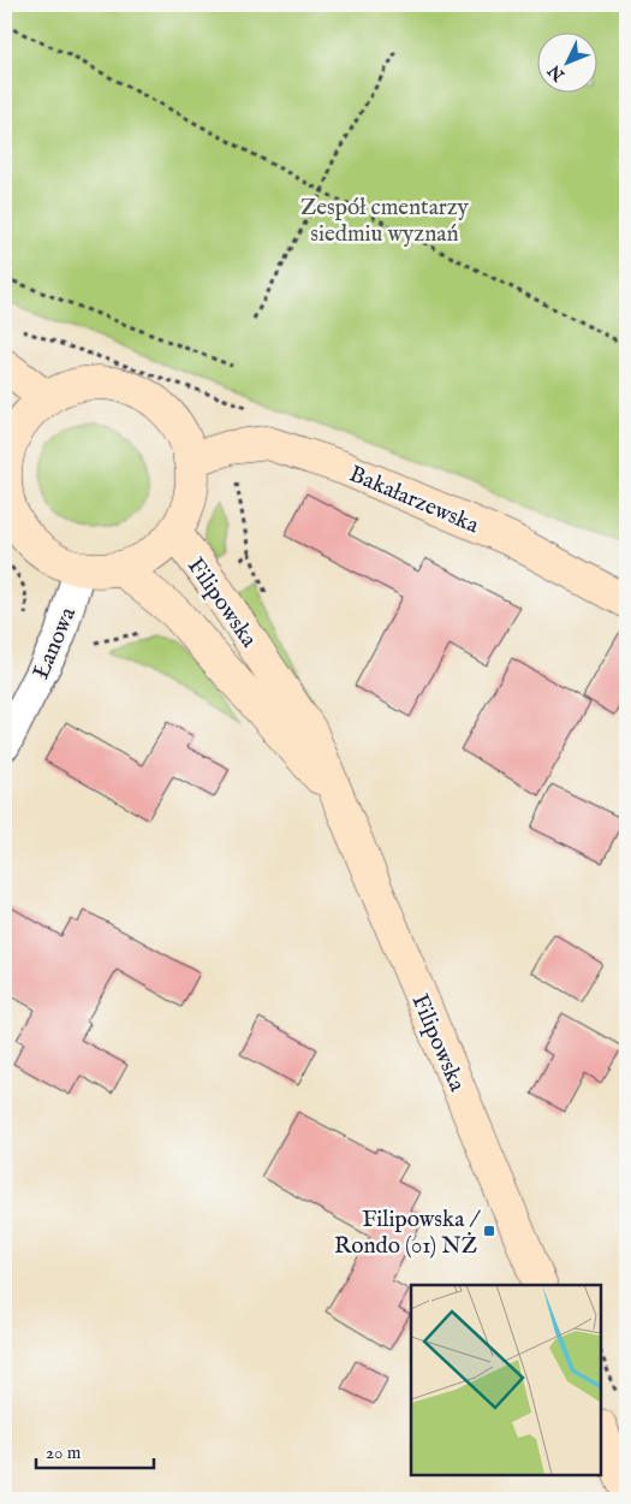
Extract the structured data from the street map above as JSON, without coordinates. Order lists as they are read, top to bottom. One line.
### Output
{"streets":{"street":["Bakałarzewska","Filipowska","Łanowa"]},"crossings":[["Bakałarzewska","Filipowska"],["Bakałarzewska","Łanowa"],["Filipowska","Łanowa"]],"parks":["Zespół cmentarzy siedmiu wyznań"],"places":{"transit":["Filipowska / Rondo (01) NŻ"]},"scale_bar":"20 m","north":"bottom left"}
